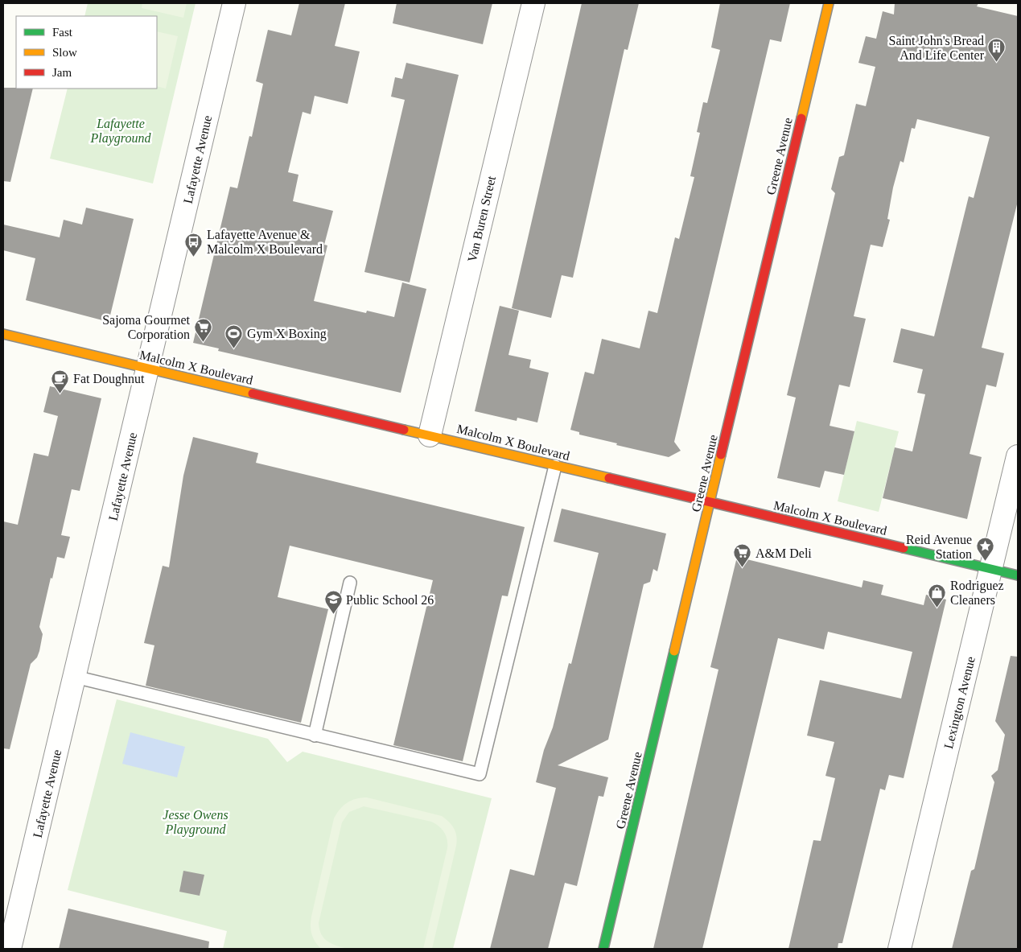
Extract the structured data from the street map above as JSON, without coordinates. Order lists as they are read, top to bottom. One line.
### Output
{"streets":{"street":["Greene Avenue","Lafayette Avenue","Van Buren Street","Malcolm X Boulevard","Lexington Avenue"]},"crossings":[["Greene Avenue","Malcolm X Boulevard"],["Lafayette Avenue","Malcolm X Boulevard"],["Van Buren Street","Malcolm X Boulevard"],["Malcolm X Boulevard","Lexington Avenue"]],"parks":["Lafayette Playground","Jesse Owens Playground"],"places":{"building":["Saint John's Bread And Life Center"],"bus stop":["Lafayette Avenue & Malcolm X Boulevard"],"supermarket":["Sajoma Gourmet Corporation","A&M Deli"],"sports":["Gym X Boxing"],"cafe":["Fat Doughnut"],"place":["Reid Avenue Station"],"shop":["Rodriguez Cleaners"],"school or university":["Public School 26"]},"legend":["Fast","Slow","Jam"]}
